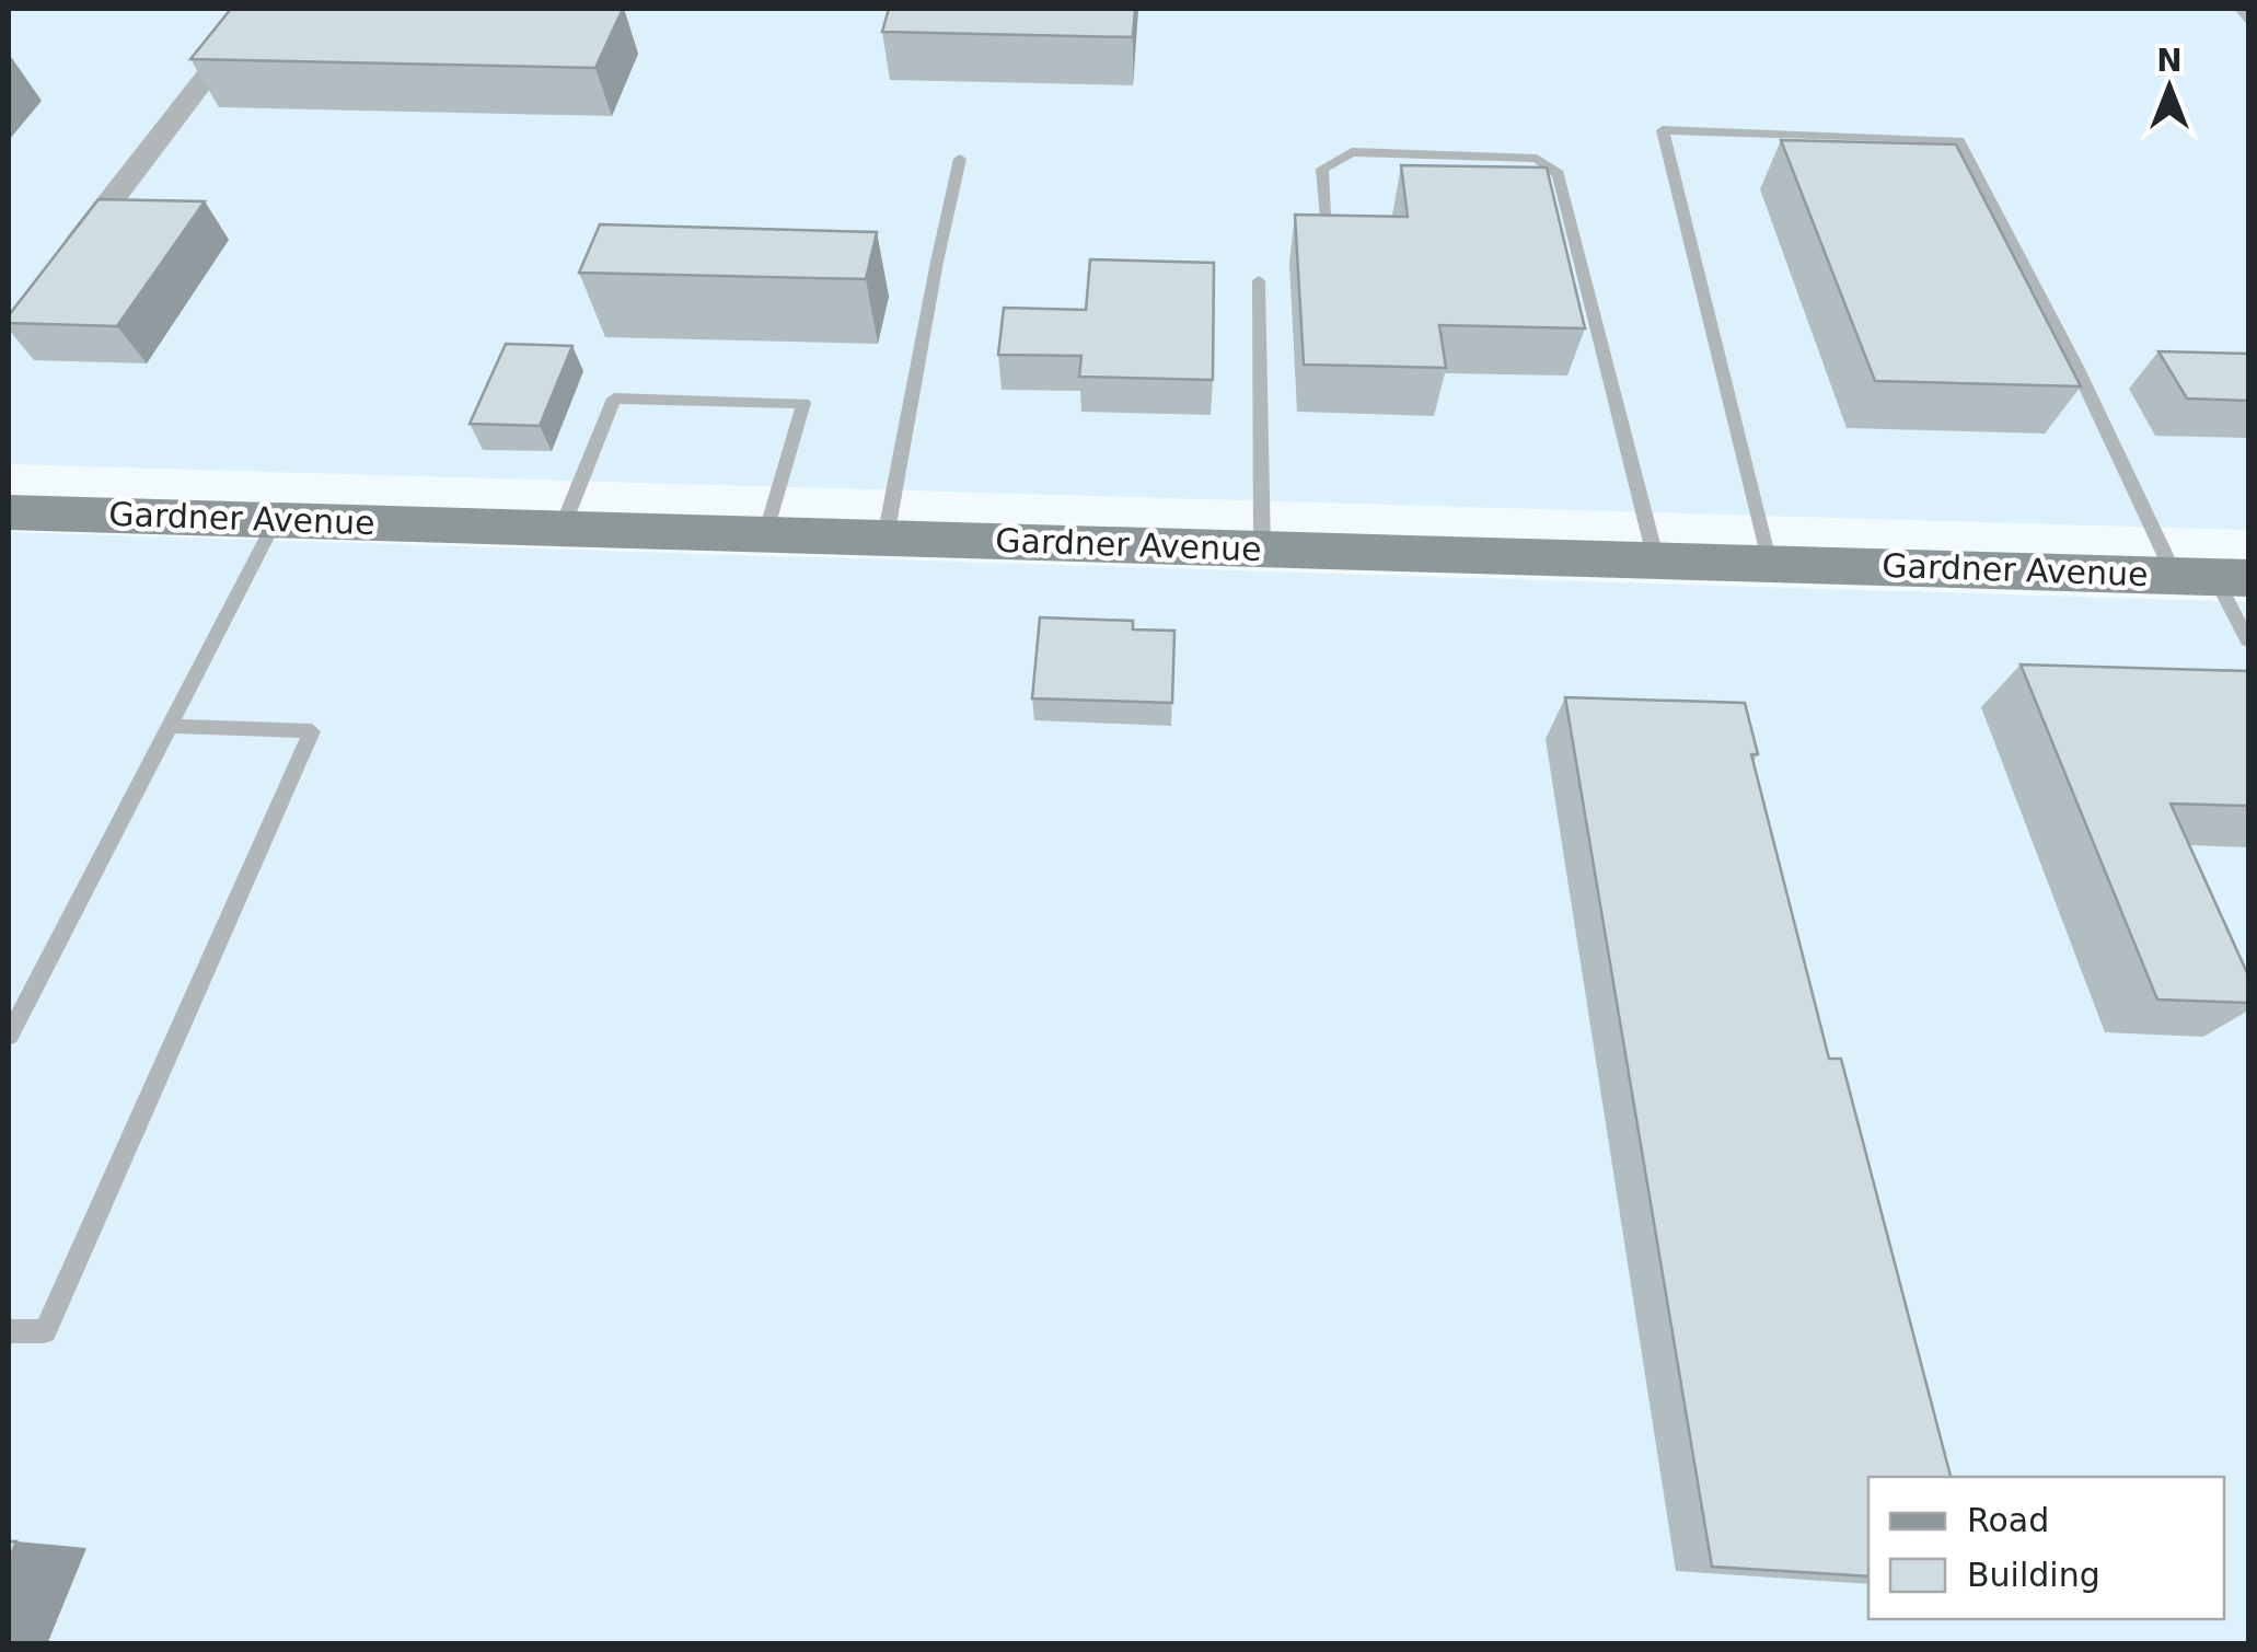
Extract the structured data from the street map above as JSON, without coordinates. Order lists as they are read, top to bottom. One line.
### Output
{"streets":{"street":["Gardner Avenue"]},"legend":["Road","Building"],"north":"top"}
